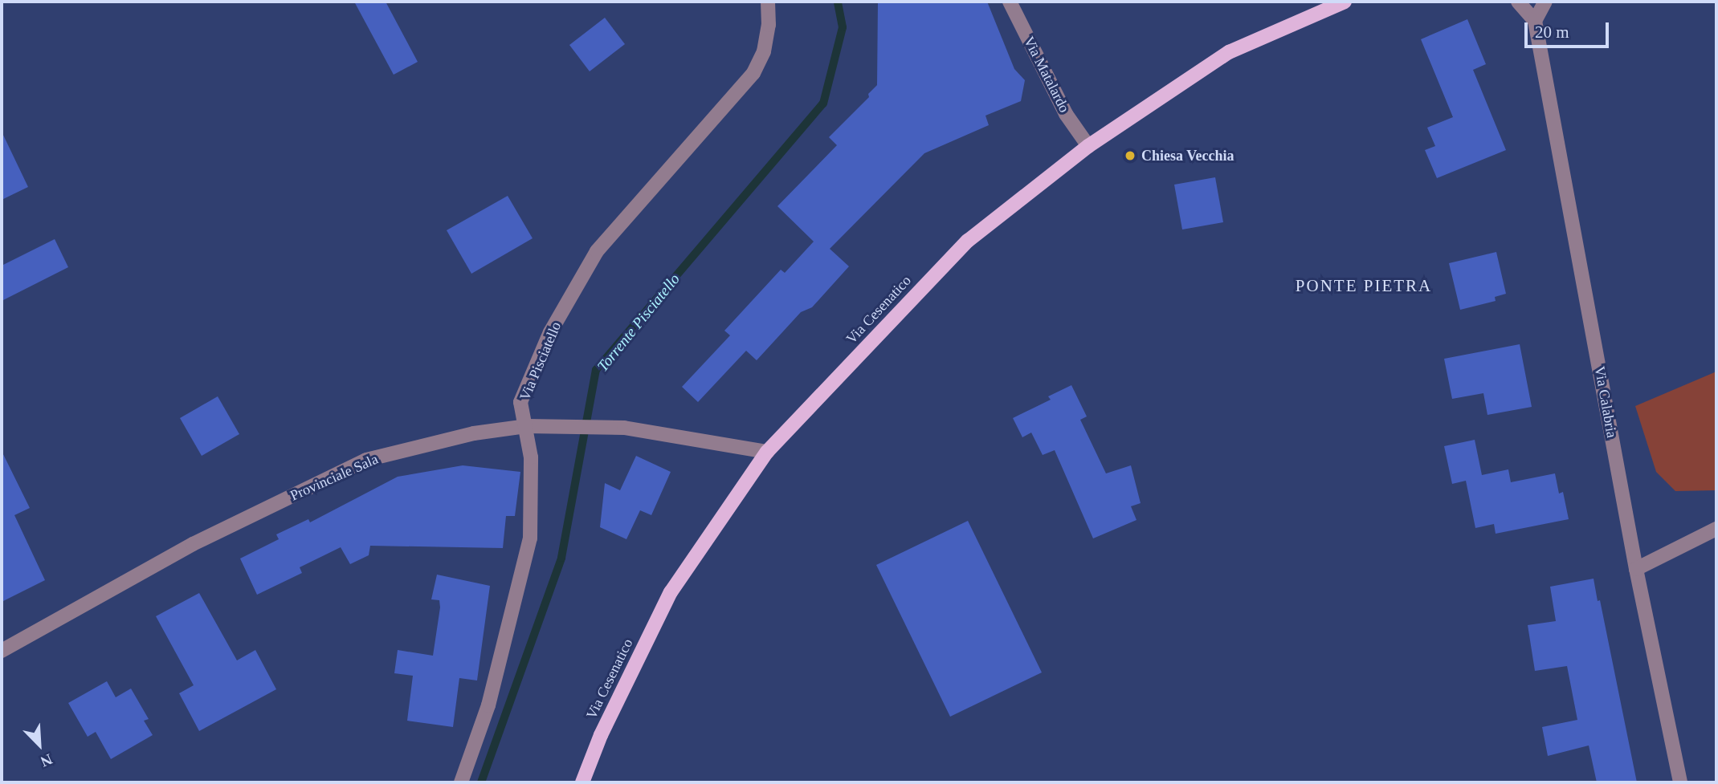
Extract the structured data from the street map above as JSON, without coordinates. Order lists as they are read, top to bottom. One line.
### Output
{"streets":{"main road":["Via Cesenatico"],"street":["Via Matalardo","Via Pisciatello","Via Calabria","Provinciale Sala"]},"crossings":[["Via Matalardo","Via Cesenatico"],["Via Cesenatico","Provinciale Sala"],["Via Pisciatello","Provinciale Sala"]],"districts":["PONTE PIETRA"],"water":["Torrente Pisciatello"],"places":["Chiesa Vecchia"],"scale_bar":"20 m","north":"bottom right"}
